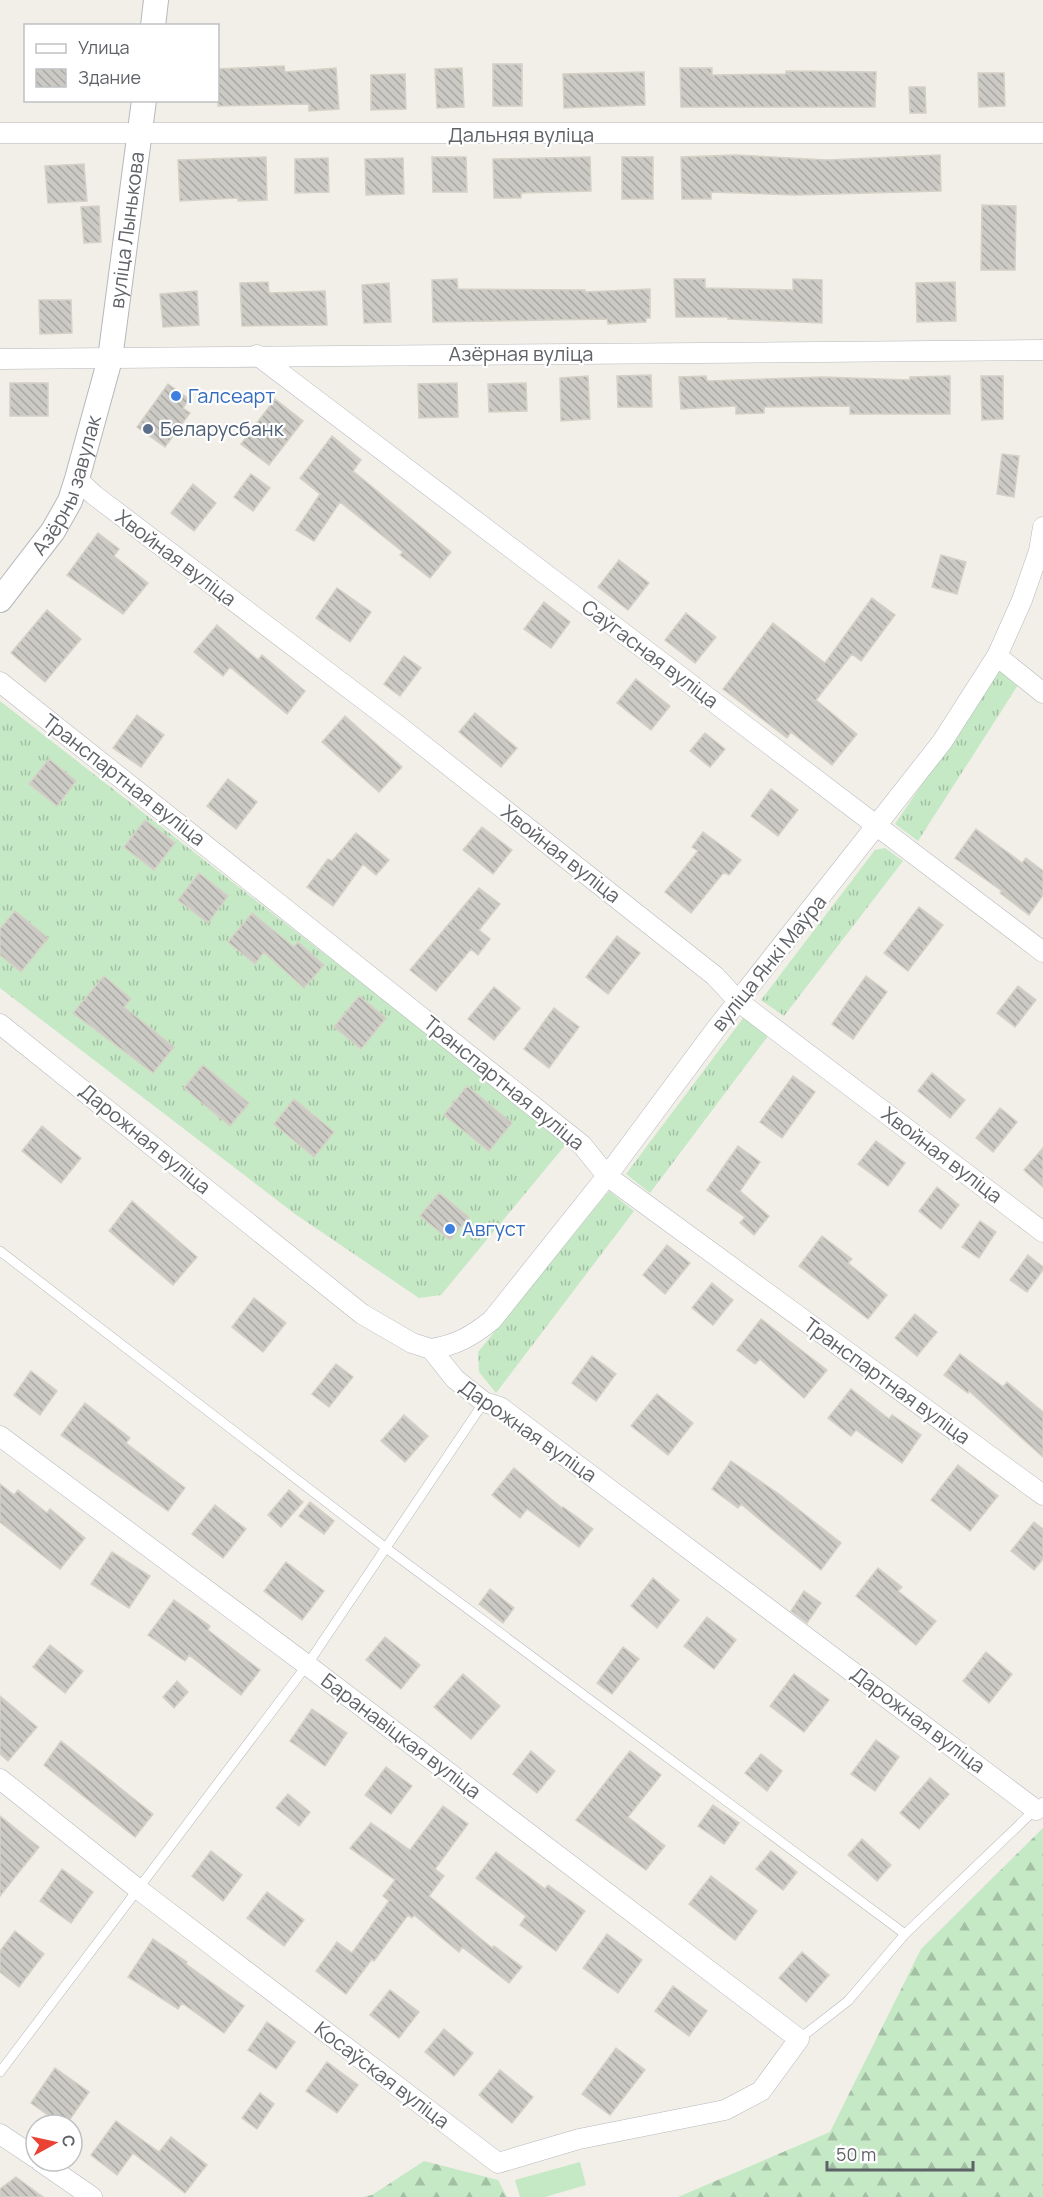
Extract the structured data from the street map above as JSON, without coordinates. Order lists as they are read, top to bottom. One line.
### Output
{"streets":{"street":["Дальняя вуліца","вуліца Лынькова","Азёрная вуліца","Азёрны завулак","Хвойная вуліца","Саўгасная вуліца","Транспартная вуліца","вуліца Янкі Маўра","Дарожная вуліца","Баранавіцкая вуліца","Косаўская вуліца"]},"crossings":[["Дальняя вуліца","вуліца Лынькова"],["вуліца Лынькова","Азёрная вуліца"],["вуліца Лынькова","Азёрны завулак"],["Азёрная вуліца","Азёрны завулак"],["Азёрная вуліца","Саўгасная вуліца"],["Азёрны завулак","Хвойная вуліца"],["Хвойная вуліца","вуліца Янкі Маўра"],["Саўгасная вуліца","вуліца Янкі Маўра"],["Транспартная вуліца","вуліца Янкі Маўра"],["вуліца Янкі Маўра","Дарожная вуліца"],["Баранавіцкая вуліца","Косаўская вуліца"]],"places":["Галсеарт","Беларусбанк","Август"],"legend":["Улица","Здание"],"scale_bar":"50 m","north":"right"}
